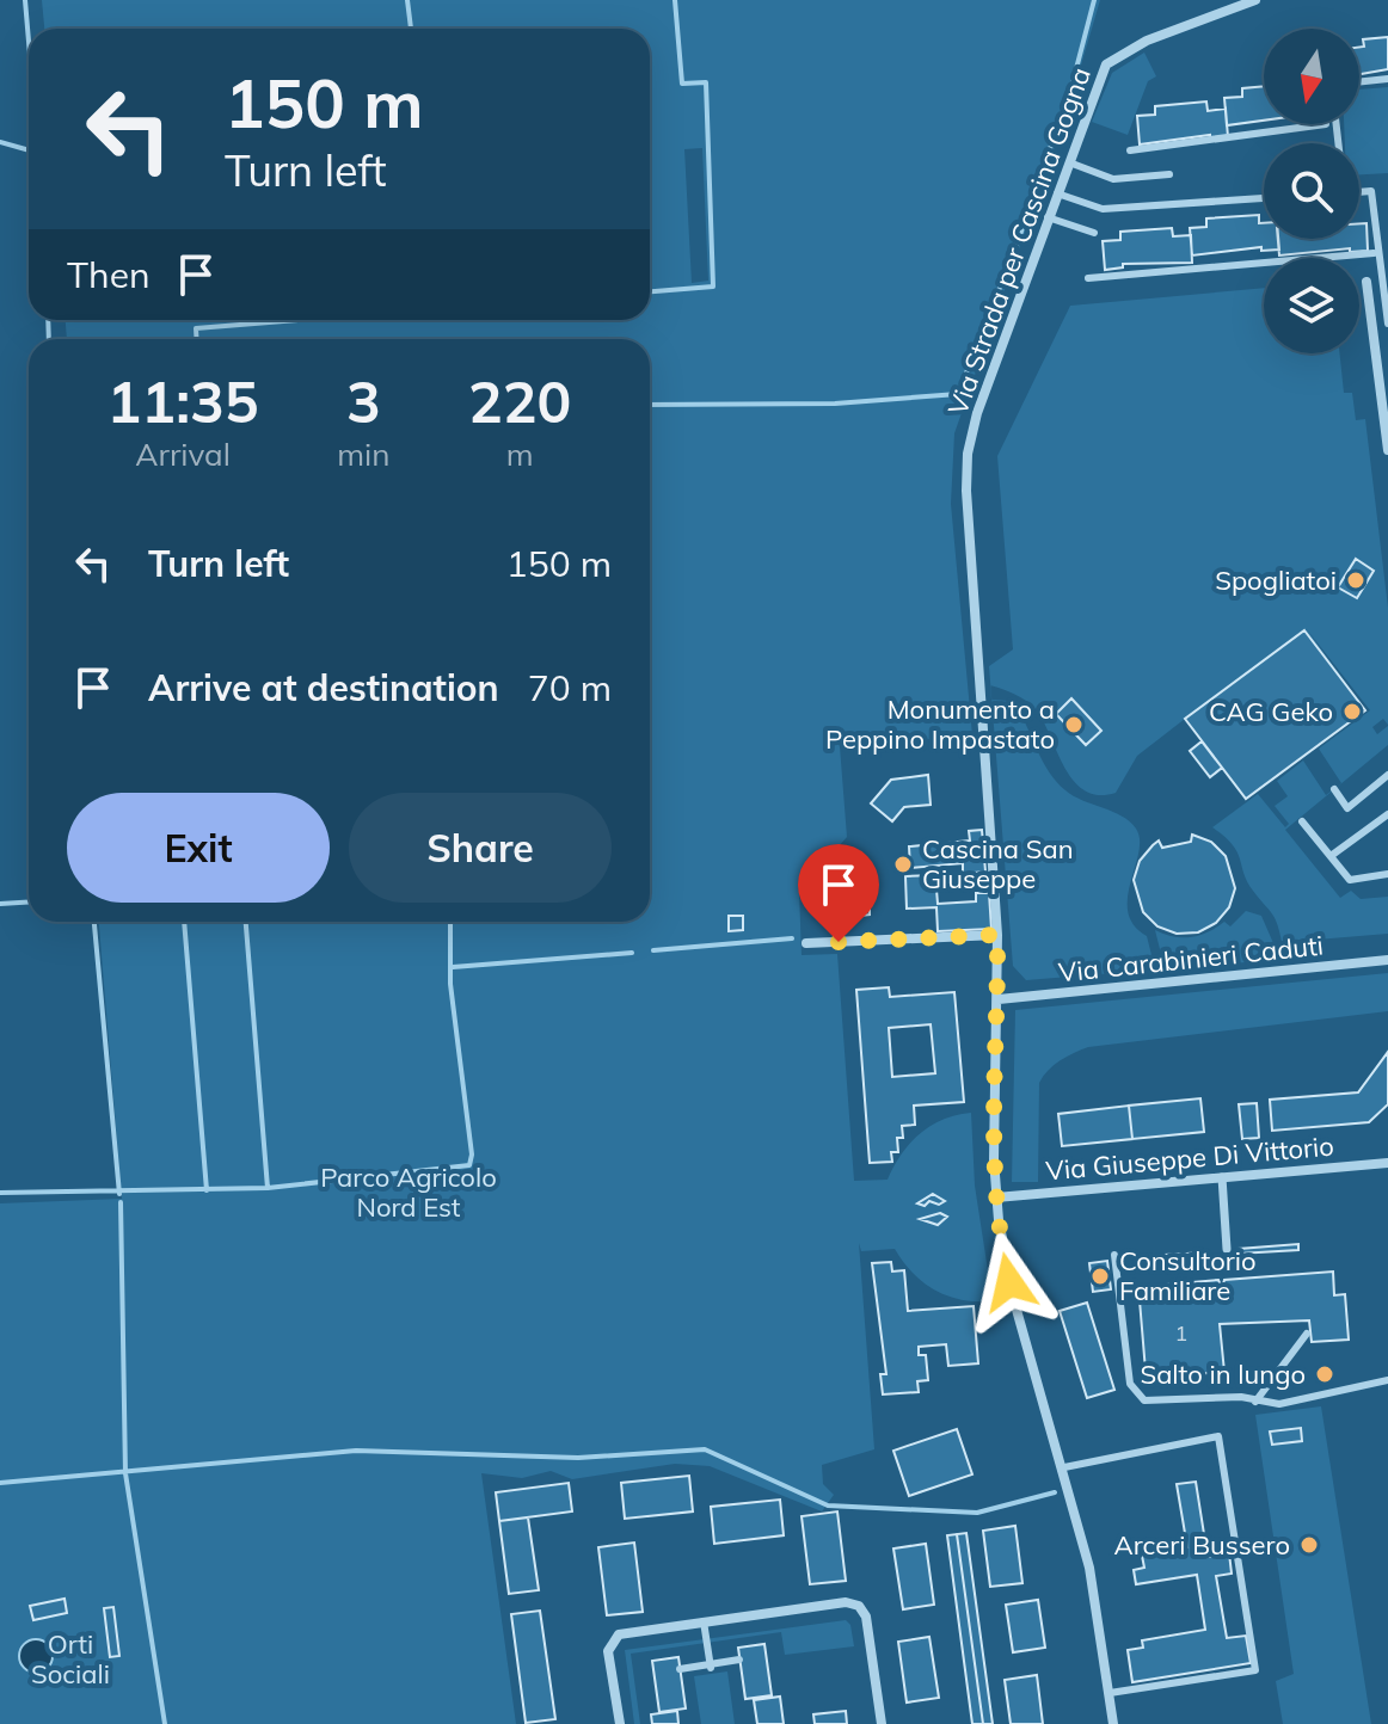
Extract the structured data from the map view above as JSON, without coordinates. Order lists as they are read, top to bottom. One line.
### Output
{"streets":{"street":["Via Strada per Cascina Gogna","Via Carabinieri Caduti","Via Giuseppe Di Vittorio"]},"crossings":[["Via Strada per Cascina Gogna","Via Carabinieri Caduti"],["Via Strada per Cascina Gogna","Via Giuseppe Di Vittorio"]],"parks":["Parco Agricolo Nord Est","Orti Sociali"],"places":["Spogliatoi","CAG Geko","Monumento a Peppino Impastato","Cascina San Giuseppe","Consultorio Familiare","Salto in lungo","Arceri Bussero"],"house_numbers":["1"],"north":"bottom","page":{"turn":["150 m","Turn left"],"then":"Then","eta":["11:35","Arrival","3","min","220","m"],"list":[{"name":"Turn left","value":"150 m"},{"name":"Arrive at destination","value":"70 m"}],"buttons":["Exit","Share"]}}
